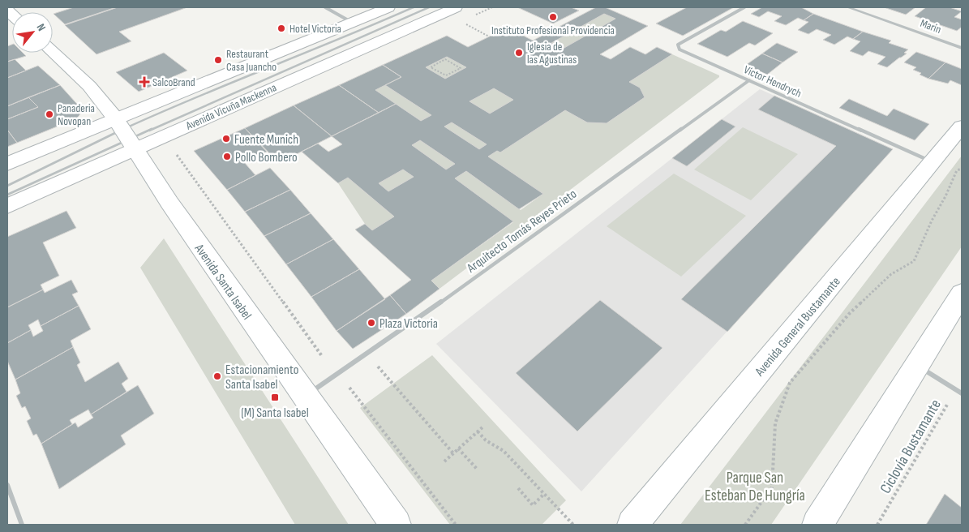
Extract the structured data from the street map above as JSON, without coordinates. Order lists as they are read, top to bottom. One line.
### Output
{"streets":{"main road":["Avenida Vicuña Mackenna","Avenida Santa Isabel","Avenida General Bustamante"],"street":["Marín","Víctor Hendrych","Arquitecto Tomás Reyes Prieto"],"path":["Ciclovía Bustamante"]},"crossings":[["Víctor Hendrych","Arquitecto Tomás Reyes Prieto"],["Víctor Hendrych","Avenida General Bustamante"],["Avenida Vicuña Mackenna","Avenida Santa Isabel"],["Arquitecto Tomás Reyes Prieto","Avenida Santa Isabel"]],"parks":["Parque San Esteban De Hungría"],"places":{"other":["Instituto Profesional Providencia","Hotel Victoria","Iglesia de las Agustinas","Restaurant Casa Juancho","Panaderia Novopan","Fuente Munich","Pollo Bombero","Plaza Victoria","Estacionamiento Santa Isabel"],"health":["SalcoBrand"],"transit":["(M) Santa Isabel"]},"north":"top right"}
